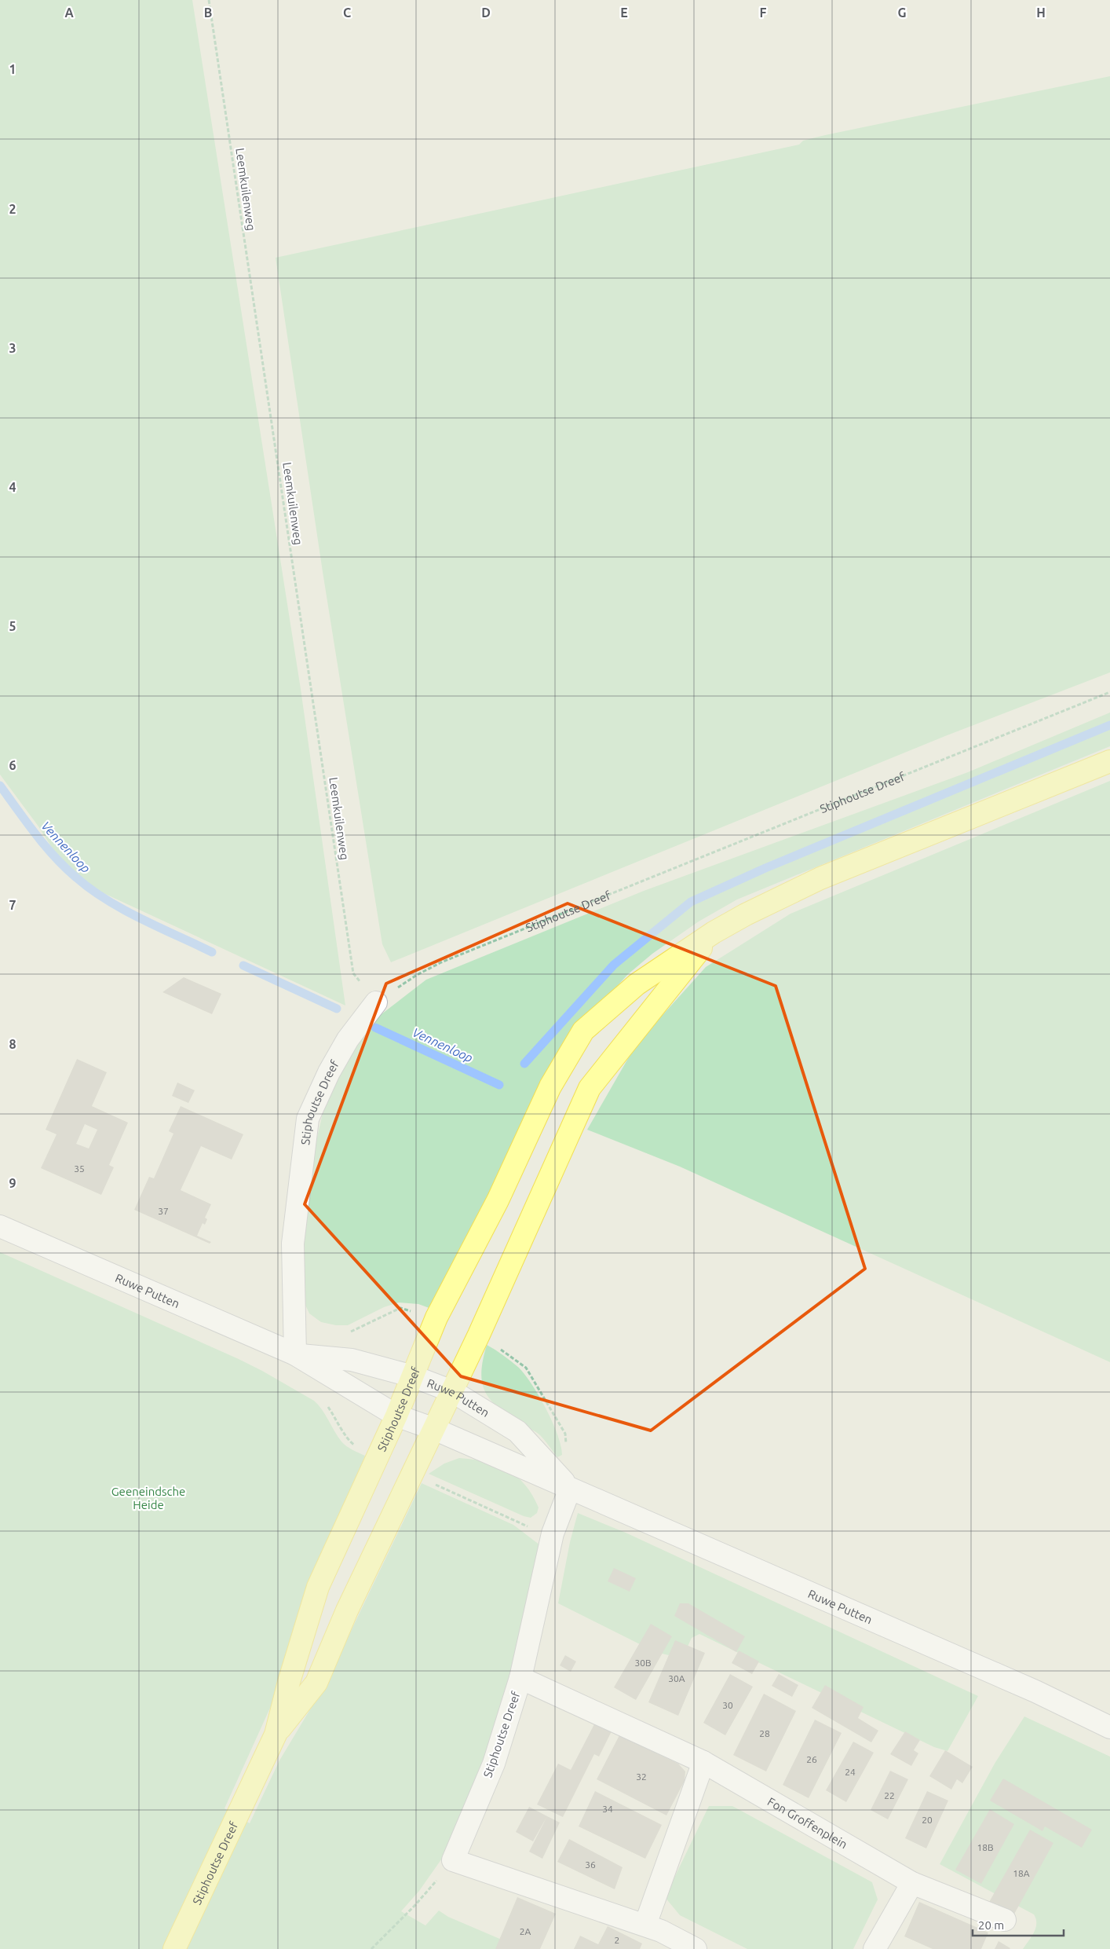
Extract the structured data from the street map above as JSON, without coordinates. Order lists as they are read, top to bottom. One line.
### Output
{"streets":{"main road":["Stiphoutse Dreef"],"street":["Ruwe Putten","Fon Groffenplein"],"path":["Leemkuilenweg"]},"crossings":[["Leemkuilenweg","Stiphoutse Dreef"],["Stiphoutse Dreef","Ruwe Putten"],["Stiphoutse Dreef","Fon Groffenplein"]],"water":["Vennenloop"],"parks":["Geeneindsche Heide"],"house_numbers":["35","37","30B","30A","30","28","26","24","32","22","34","20","18B","36","18A","2A","2"],"scale_bar":"20 m","grid":{"columns":["A","B","C","D","E","F","G","H"],"rows":["1","2","3","4","5","6","7","8","9"]}}
